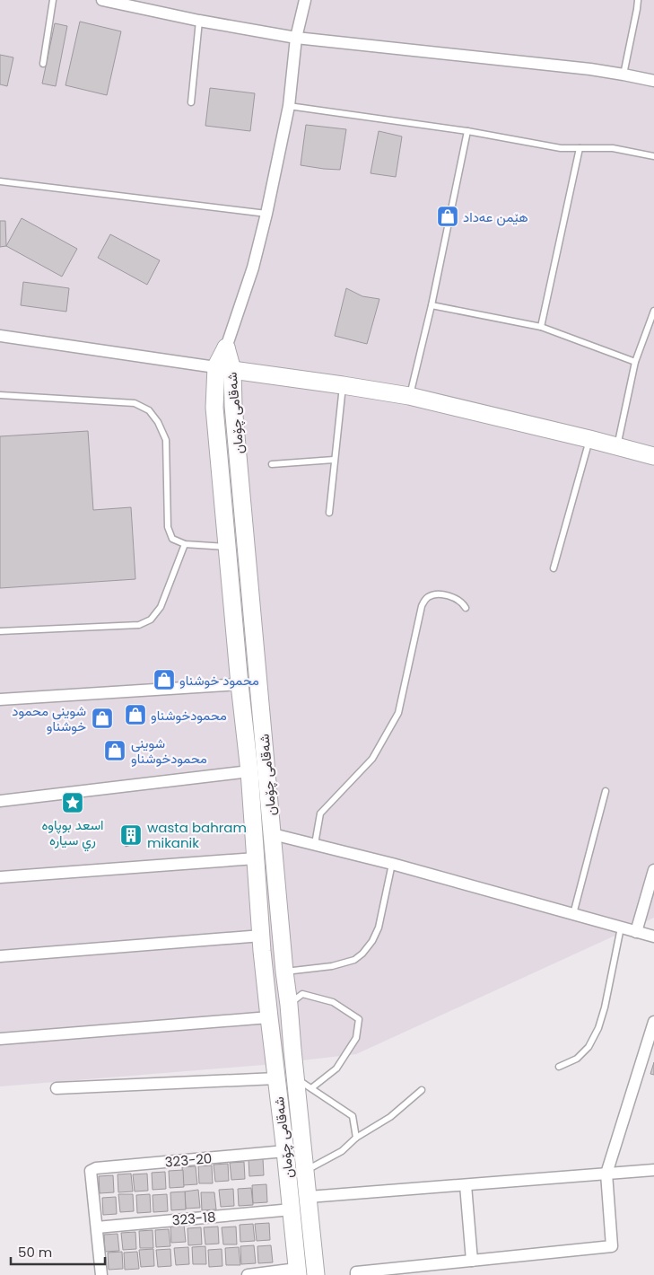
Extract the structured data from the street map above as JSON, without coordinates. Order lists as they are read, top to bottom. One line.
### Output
{"streets":{"street":["شەقامی چۆمان","323-20","323-18"]},"crossings":[["شەقامی چۆمان","323-20"],["شەقامی چۆمان","323-18"],["323-20","323-18"]],"places":{"shop":["هێمن عەداد","محمود خوشناو","محمودخوشناو","شوينى محمود خوشناو","شوينى محمودخوشناو"],"place":["اسعد بوپاوه ري سياره"],"building":["wasta bahram mikanik"]},"scale_bar":"50 m"}
